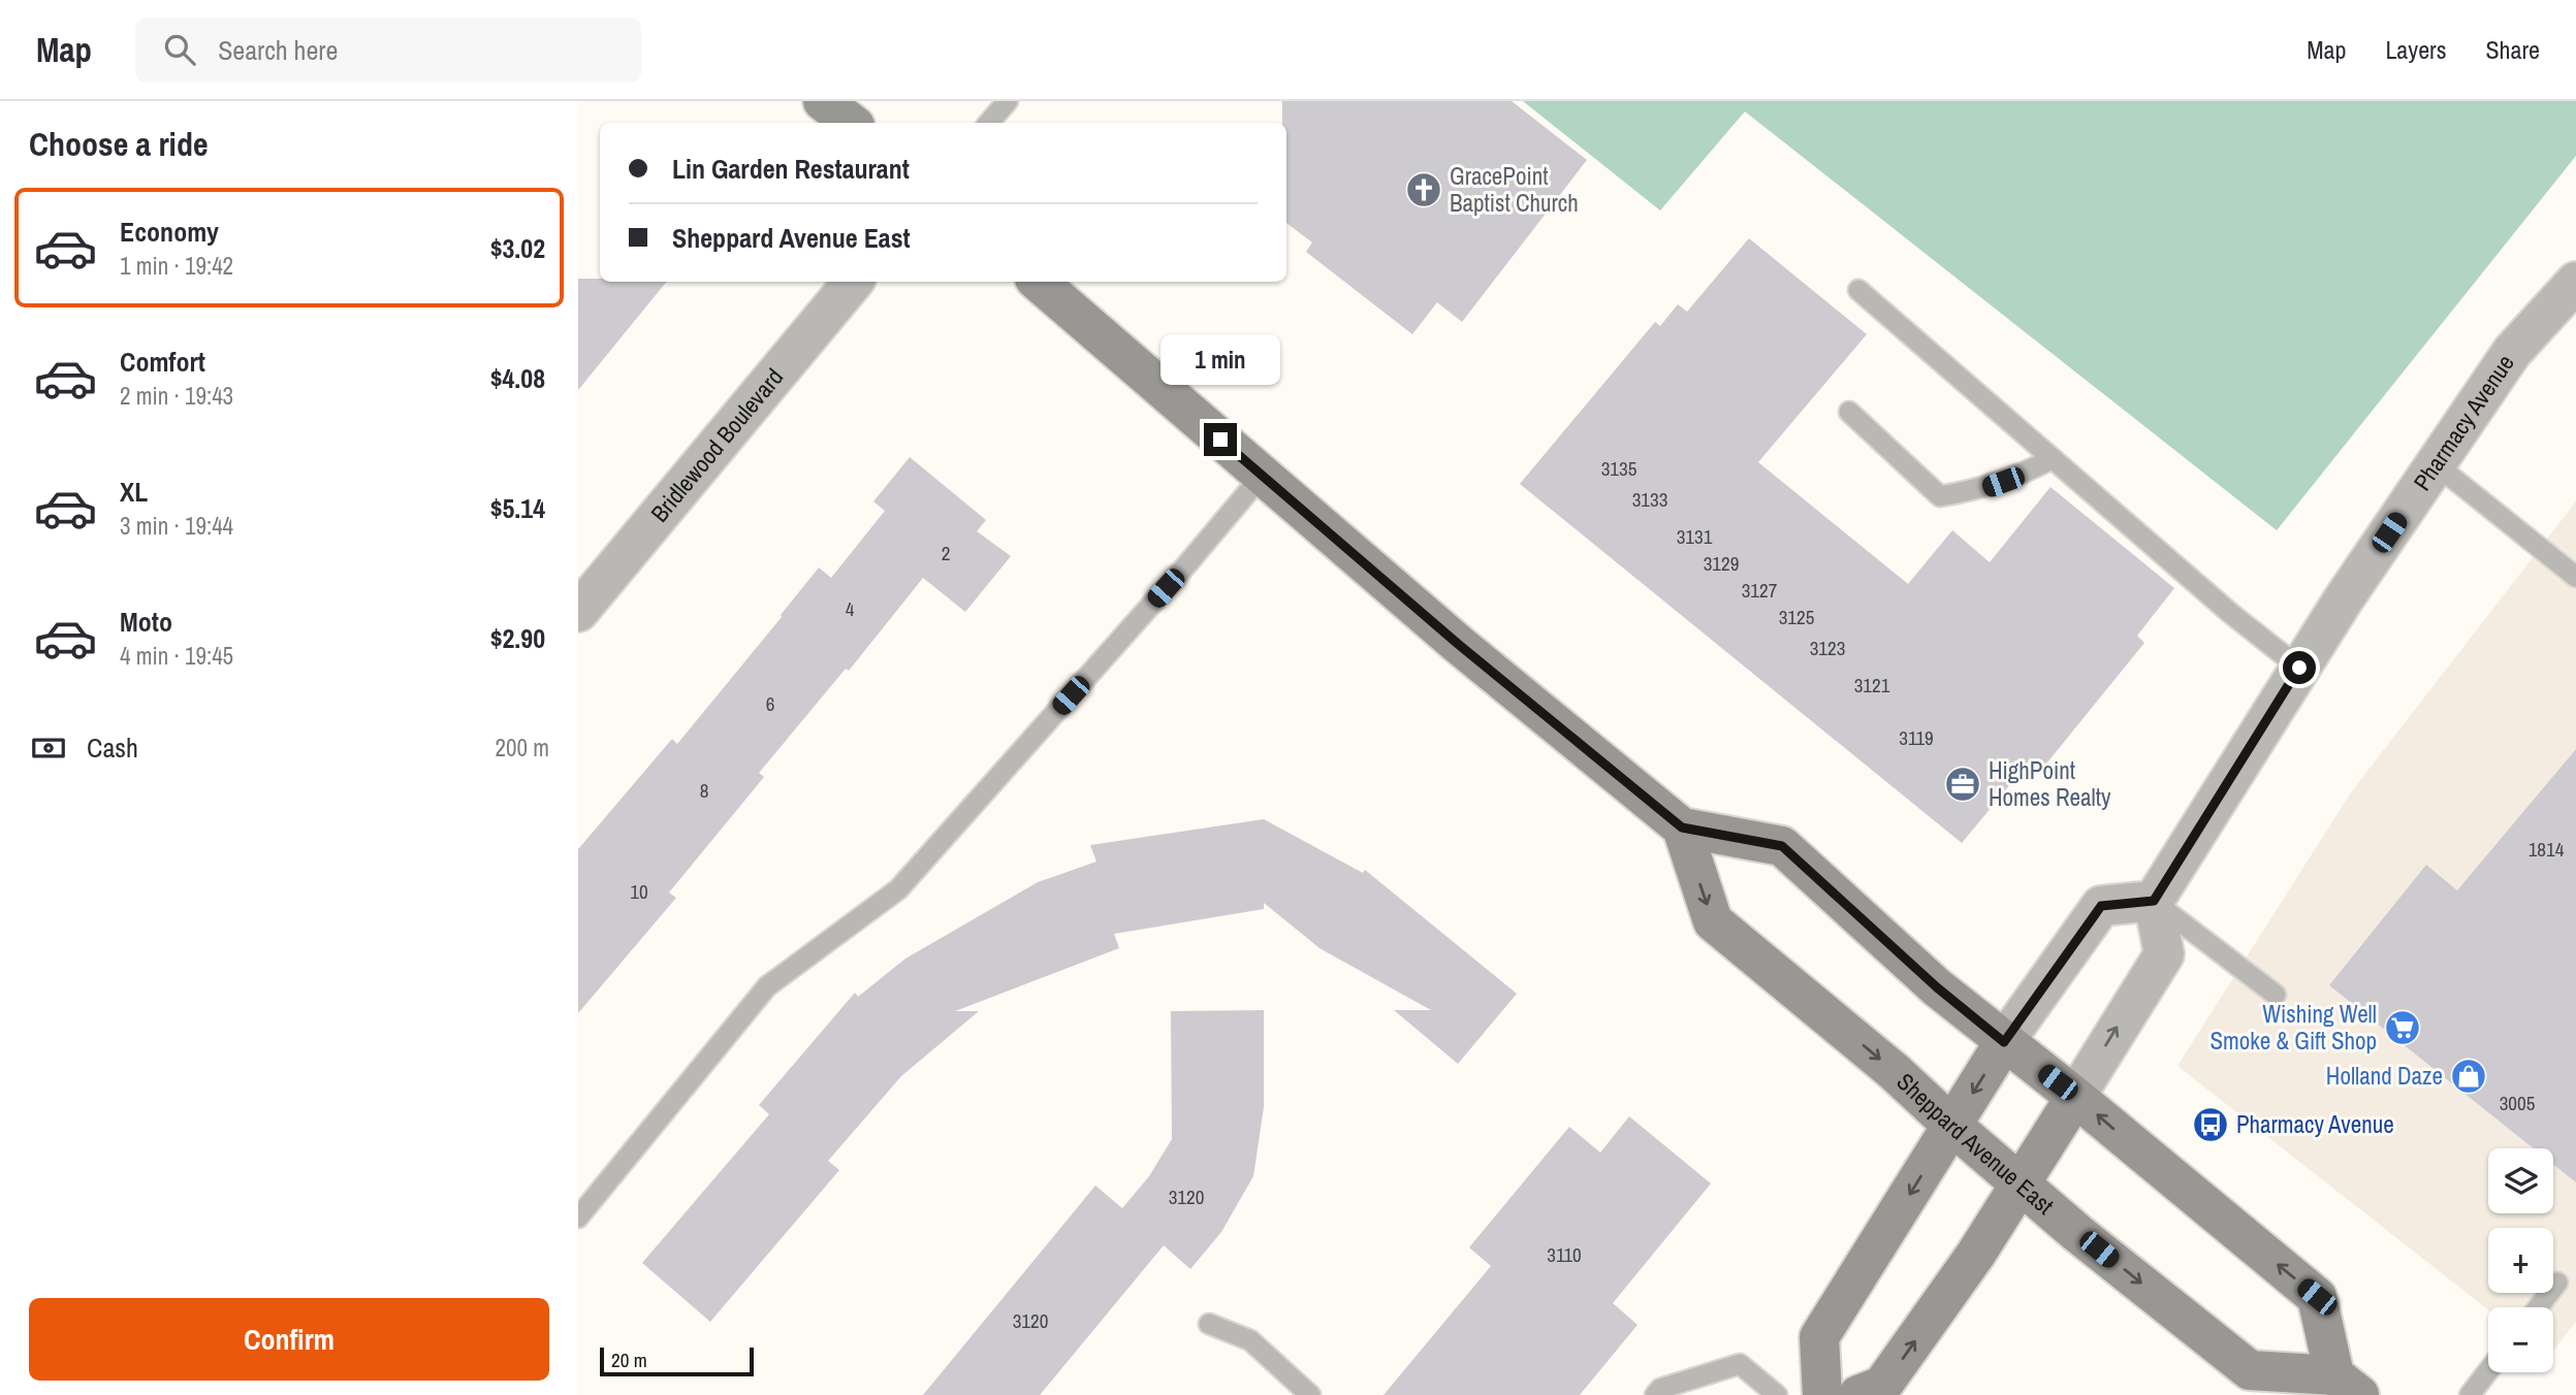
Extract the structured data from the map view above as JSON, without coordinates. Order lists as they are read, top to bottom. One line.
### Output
{"streets":{"main road":["Sheppard Avenue East"],"street":["Pharmacy Avenue","Bridlewood Boulevard"]},"places":{"church":["GracePoint Baptist Church"],"office":["HighPoint Homes Realty"],"supermarket":["Wishing Well Smoke & Gift Shop"],"shop":["Holland Daze"],"bus stop":["Pharmacy Avenue"]},"house_numbers":["3135","3133","3131","2","3129","3127","4","3125","3123","3121","6","3119","8","1814","10","3005","3120","3110","3120"],"scale_bar":"20 m","page":{"header":"Map","search":"Search here","nav":["Map","Layers","Share"],"heading":"Choose a ride","banner":["Lin Garden Restaurant","Sheppard Avenue East"],"list":[{"name":"Economy","note":"1 min · 19:42","value":"$3.02"},{"name":"Comfort","note":"2 min · 19:43","value":"$4.08"},{"name":"XL","note":"3 min · 19:44","value":"$5.14"},{"name":"Moto","note":"4 min · 19:45","value":"$2.90"}],"bubble":"1 min","pay":["Cash","200 m"],"map_buttons":["+","−"],"buttons":"Confirm","scale":"20 m"}}
